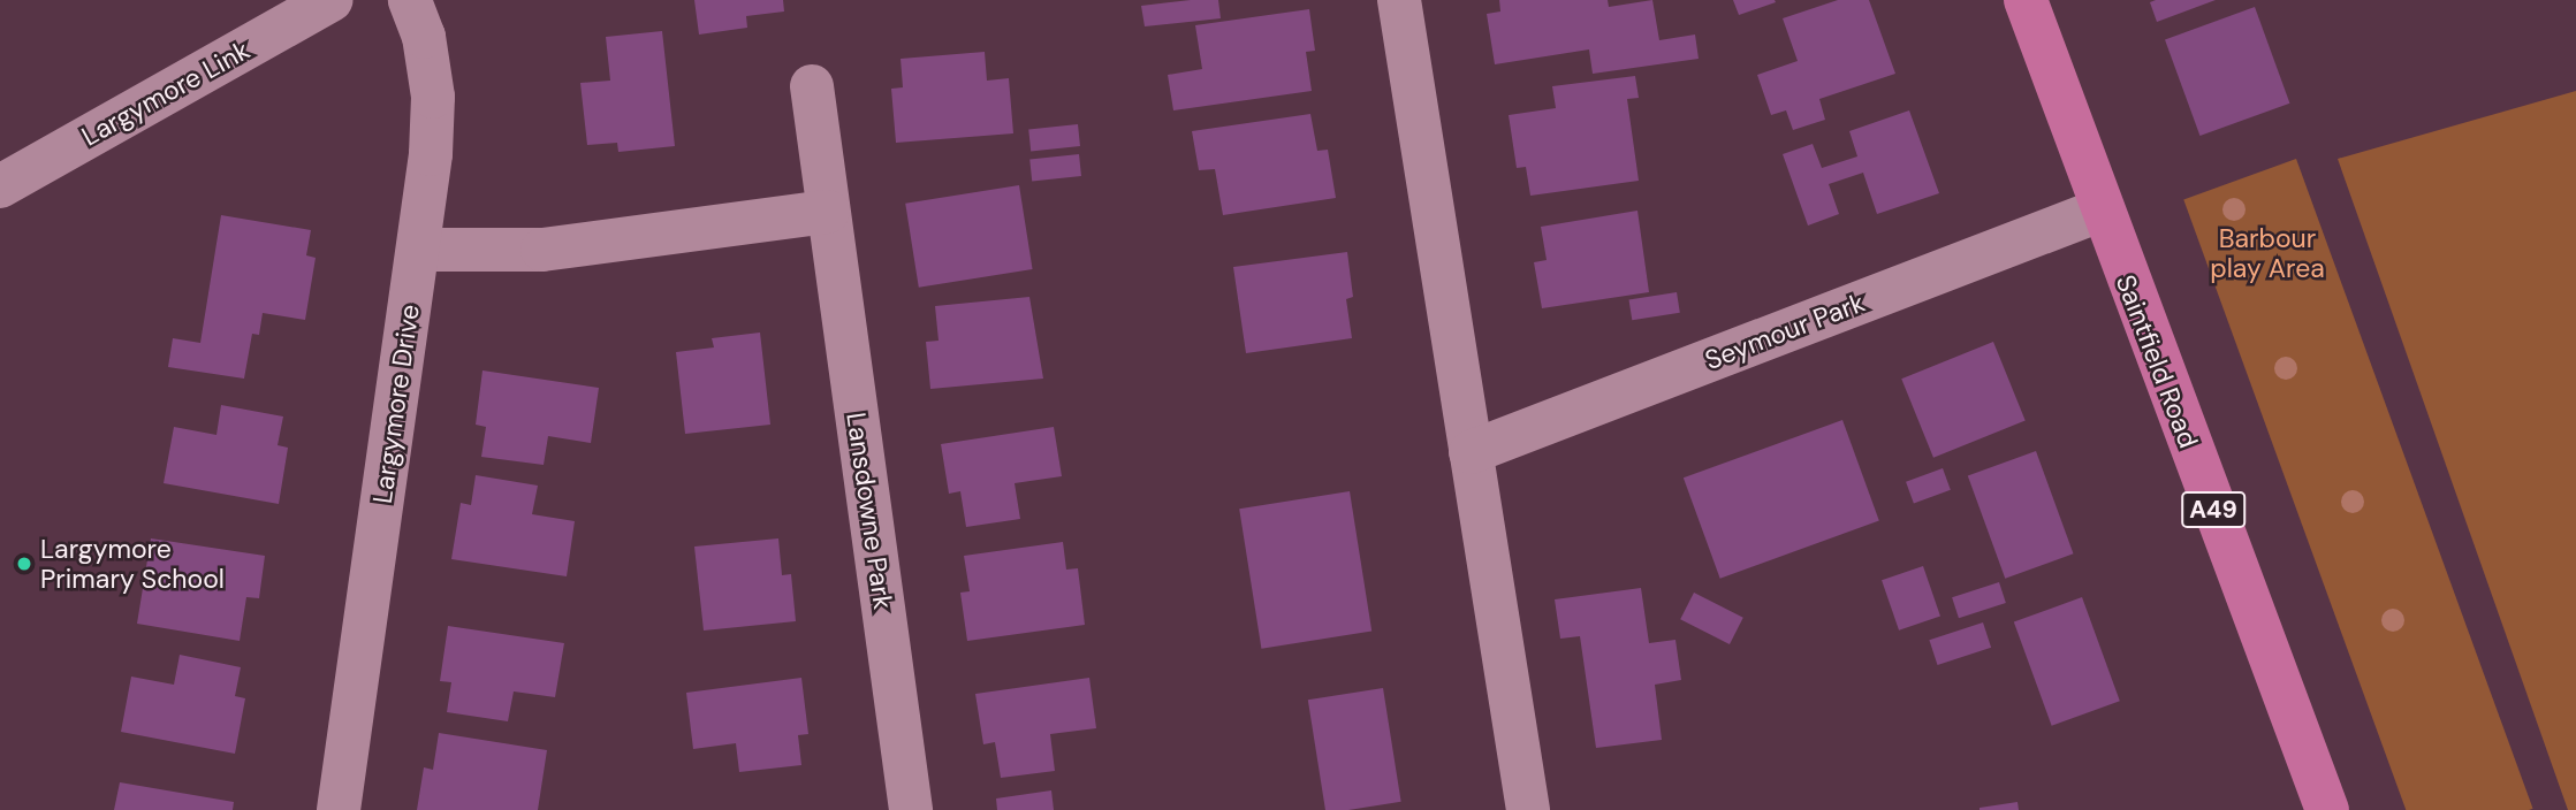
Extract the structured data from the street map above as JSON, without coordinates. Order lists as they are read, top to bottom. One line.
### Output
{"streets":{"main road":["Saintfield Road","A49"],"street":["Largymore Link","Seymour Park","Largymore Drive","Lansdowne Park"]},"crossings":[["Seymour Park","Saintfield Road"]],"parks":["Barbour play Area"],"places":["Largymore Primary School"]}
